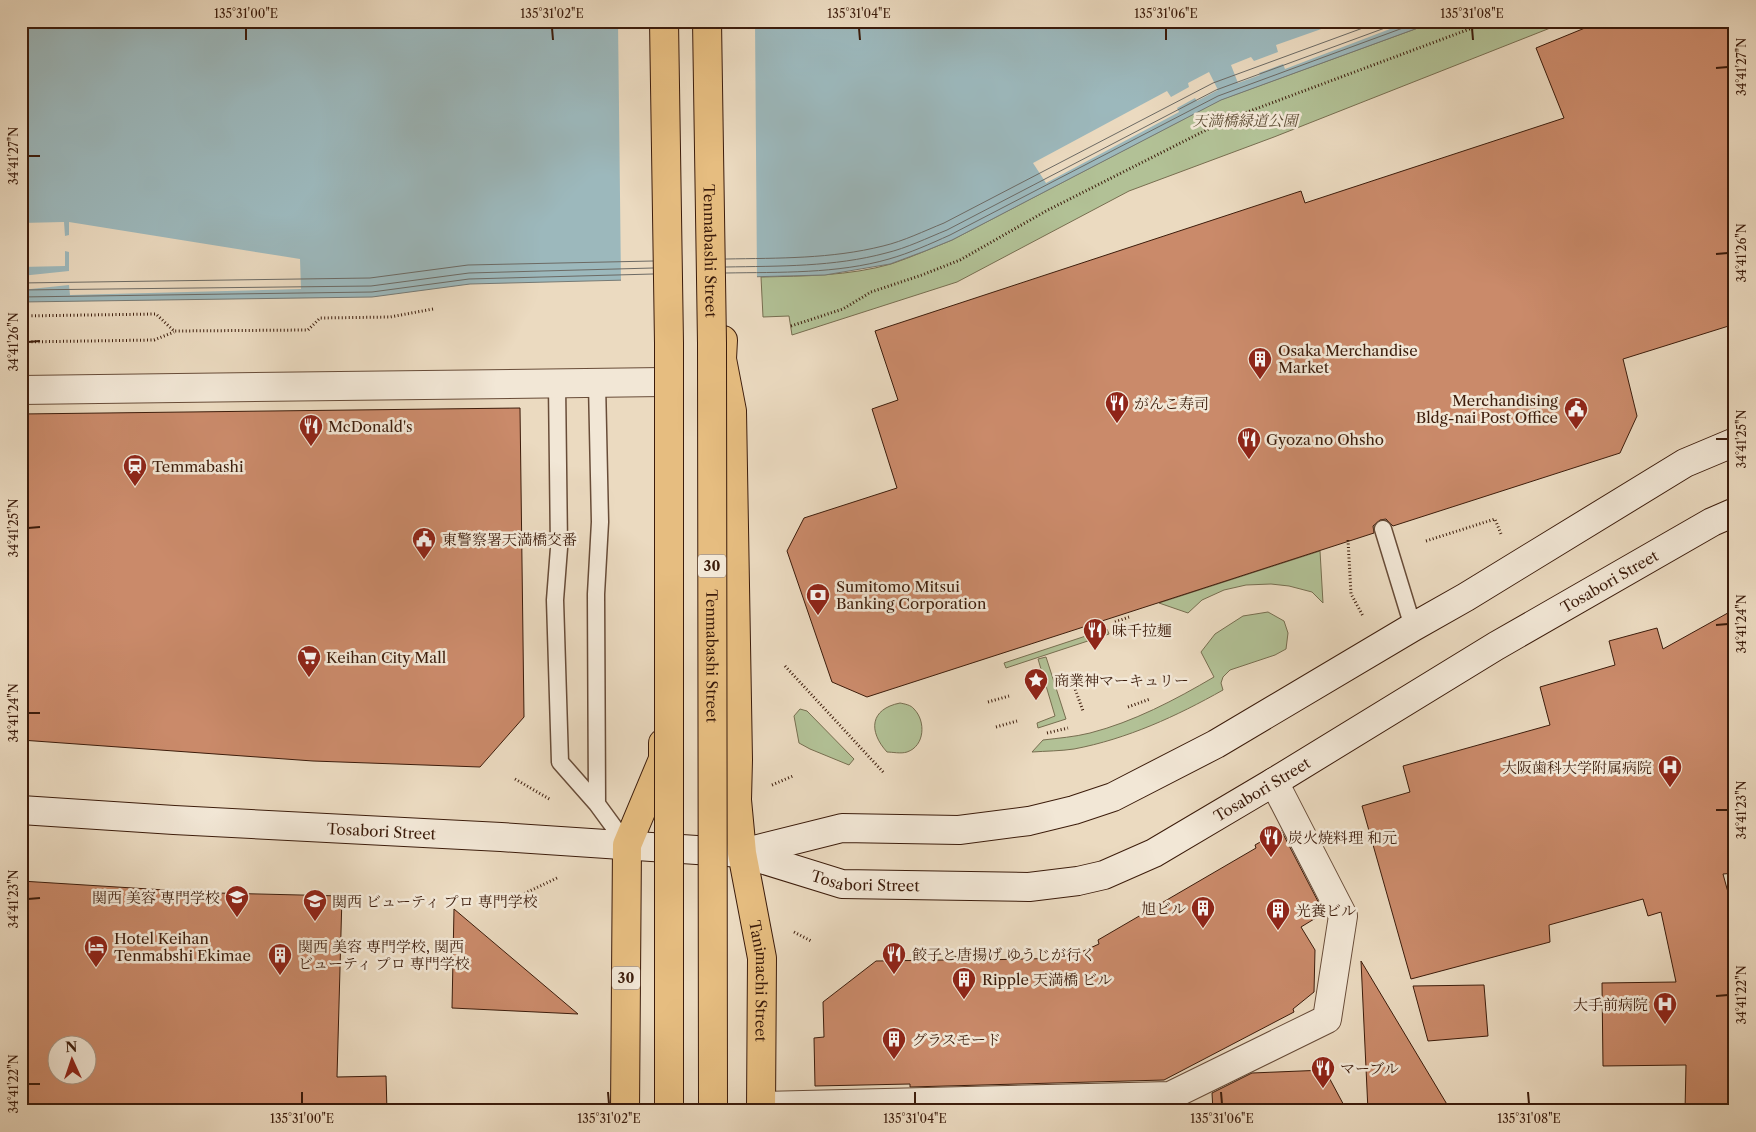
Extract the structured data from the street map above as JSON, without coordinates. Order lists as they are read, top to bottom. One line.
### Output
{"streets":{"main road":["Tenmabashi Street","30","Tosabori Street","Tanimachi Street"]},"crossings":[["Tenmabashi Street","Tosabori Street"],["Tenmabashi Street","Tanimachi Street"],["30","Tosabori Street"],["Tosabori Street","Tanimachi Street"]],"parks":["天満橋緑道公園"],"places":{"building":["Osaka Merchandise Market","旭ビル","光養ビル","関西 美容 専門学校, 関西 ビューティ プロ 専門学校","Ripple 天満橋 ビル","グラスモード"],"restaurant":["がんこ寿司","McDonald's","Gyoza no Ohsho","味千拉麺","炭火焼料理 和元","餃子と唐揚げ ゆうじが行く","マーブル"],"public building":["Merchandising Bldg-nai Post Office","東警察署天満橋交番"],"station":["Temmabashi"],"bank":["Sumitomo Mitsui Banking Corporation"],"supermarket":["Keihan City Mall"],"place":["商業神マーキュリー"],"hospital":["大阪歯科大学附属病院","大手前病院"],"school or university":["関西 美容 専門学校","関西 ビューティ プロ 専門学校"],"hotel":["Hotel Keihan Tenmabshi Ekimae"]},"north":"top","coordinates":["135°31'00\"E","135°31'02\"E","135°31'04\"E","135°31'06\"E","135°31'08\"E","34°41'27\"N","34°41'26\"N","34°41'25\"N","34°41'24\"N","34°41'23\"N","34°41'22\"N"]}
